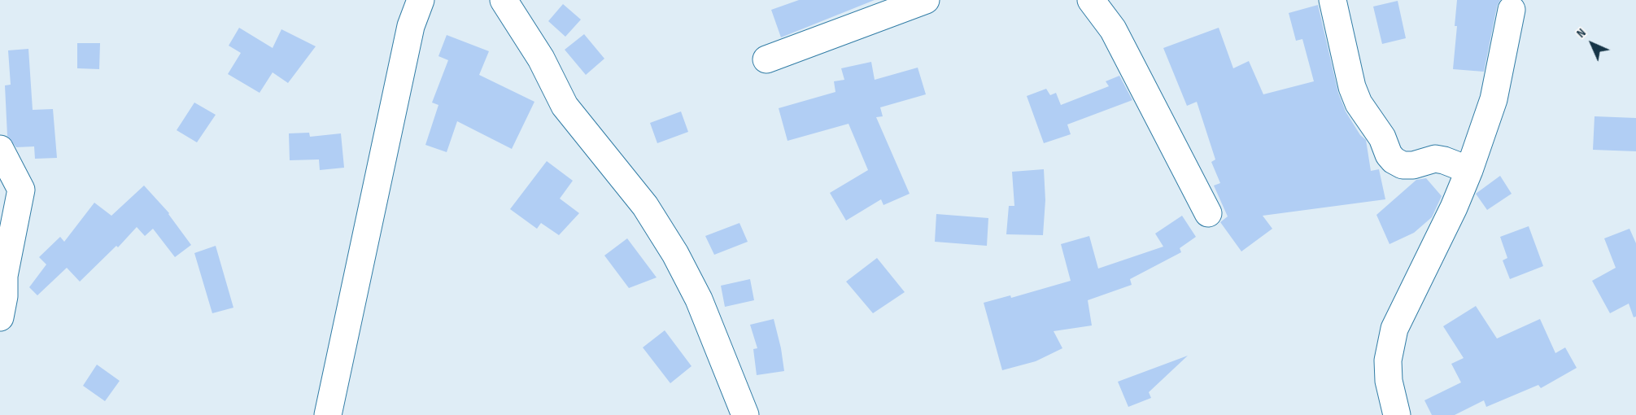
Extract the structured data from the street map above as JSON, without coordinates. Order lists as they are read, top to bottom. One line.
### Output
{"north":"top left"}
